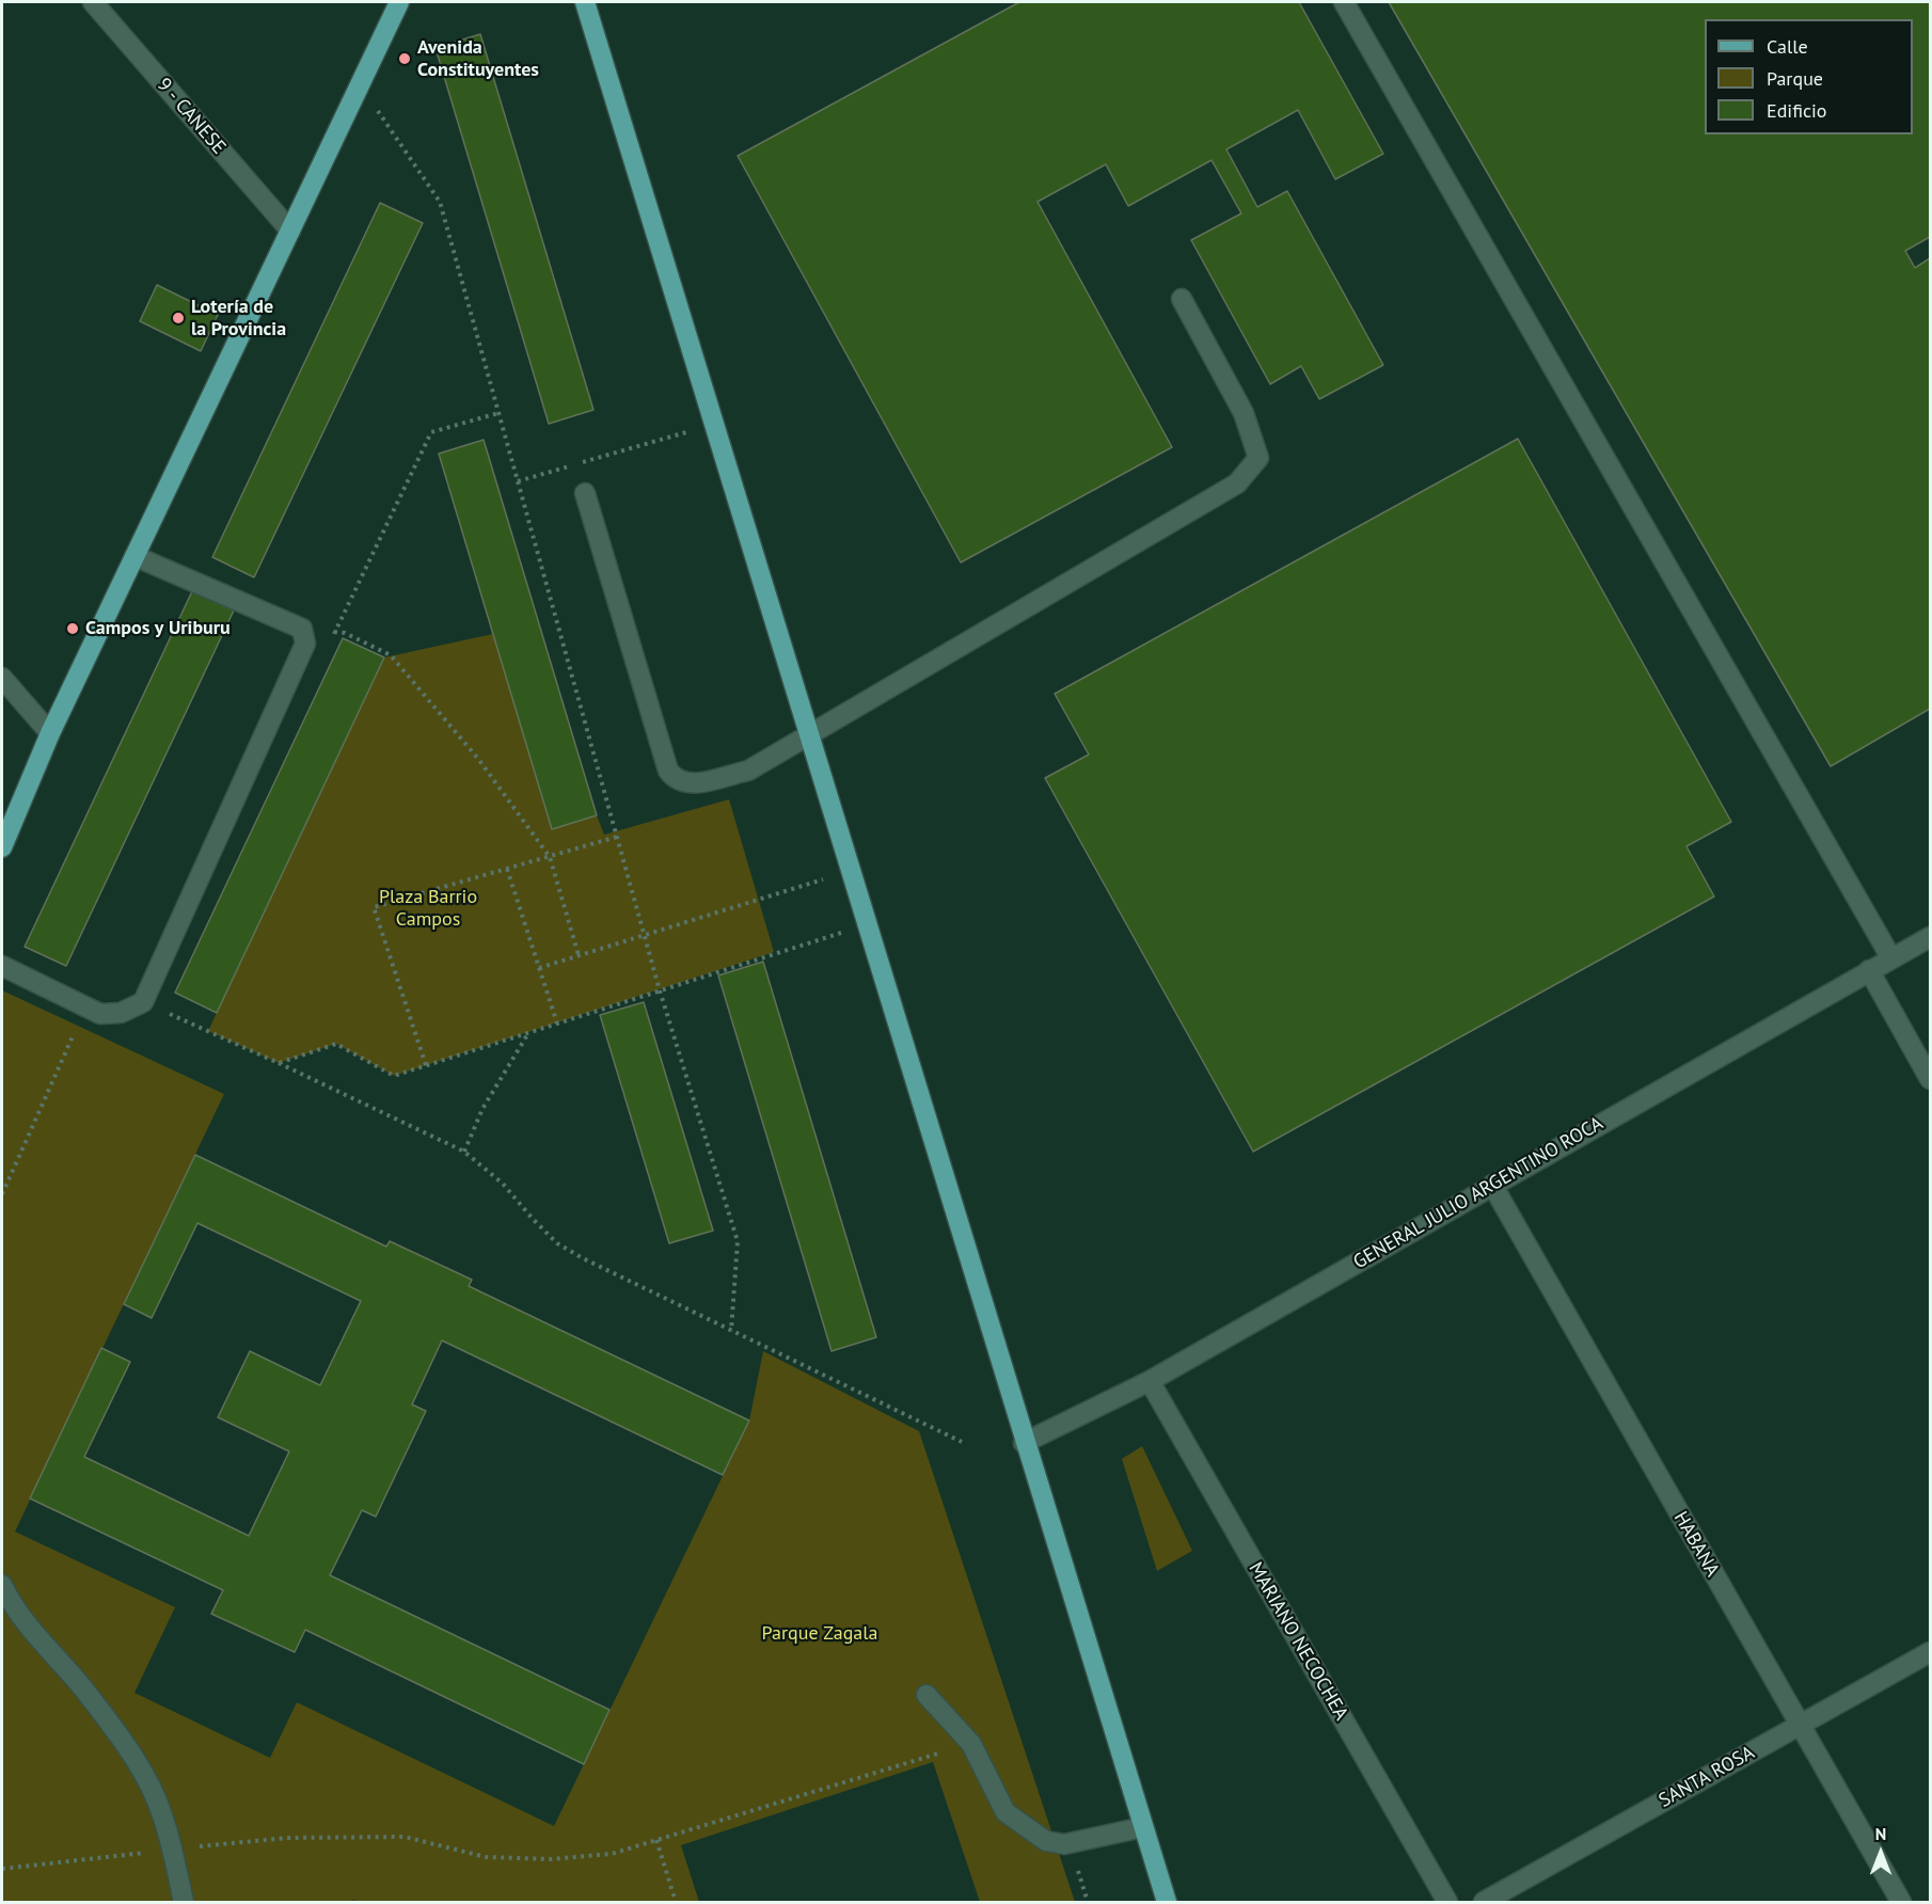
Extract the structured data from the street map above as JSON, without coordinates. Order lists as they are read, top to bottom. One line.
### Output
{"streets":{"street":["9 - CANESE","GENERAL JULIO ARGENTINO ROCA","HABANA","MARIANO NECOCHEA","SANTA ROSA"]},"crossings":[["GENERAL JULIO ARGENTINO ROCA","HABANA"],["GENERAL JULIO ARGENTINO ROCA","MARIANO NECOCHEA"],["HABANA","SANTA ROSA"]],"parks":["Plaza Barrio Campos","Parque Zagala"],"places":["Avenida Constituyentes","Lotería de la Provincia","Campos y Uriburu"],"legend":["Calle","Parque","Edificio"],"north":"top"}
